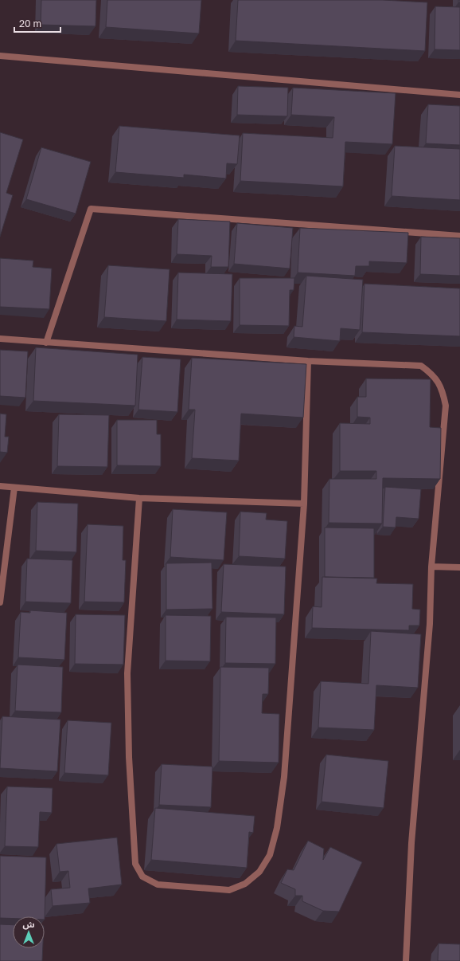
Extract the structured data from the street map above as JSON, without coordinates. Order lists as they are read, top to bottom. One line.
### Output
{"scale_bar":"20 m","north":"top"}
